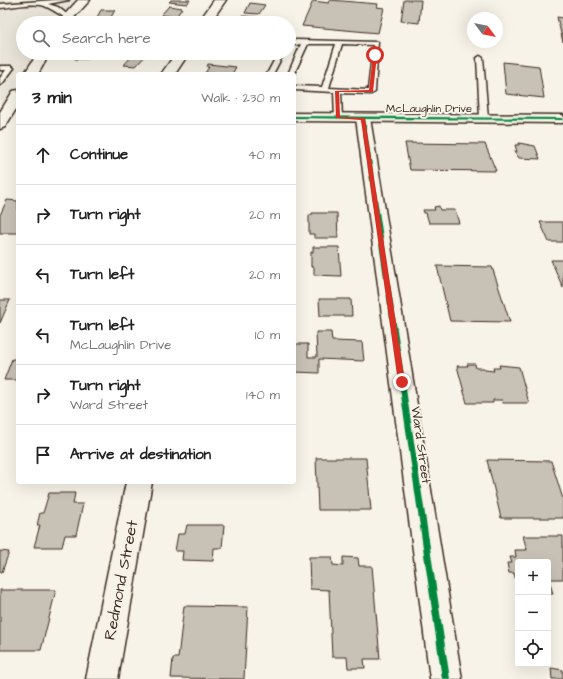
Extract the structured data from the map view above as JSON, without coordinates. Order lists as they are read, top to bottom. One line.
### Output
{"streets":{"street":["McLaughlin Drive","Ward Street","Redmond Street"]},"crossings":[["McLaughlin Drive","Ward Street"]],"north":"bottom right","page":{"search":"Search here","heading":["3 min","Walk · 230 m"],"list":[["Continue","40 m"],["Turn right","20 m"],["Turn left","20 m"],["Turn left","McLaughlin Drive","10 m"],["Turn right","Ward Street","140 m"],"Arrive at destination"],"map_buttons":["+","−"]}}
